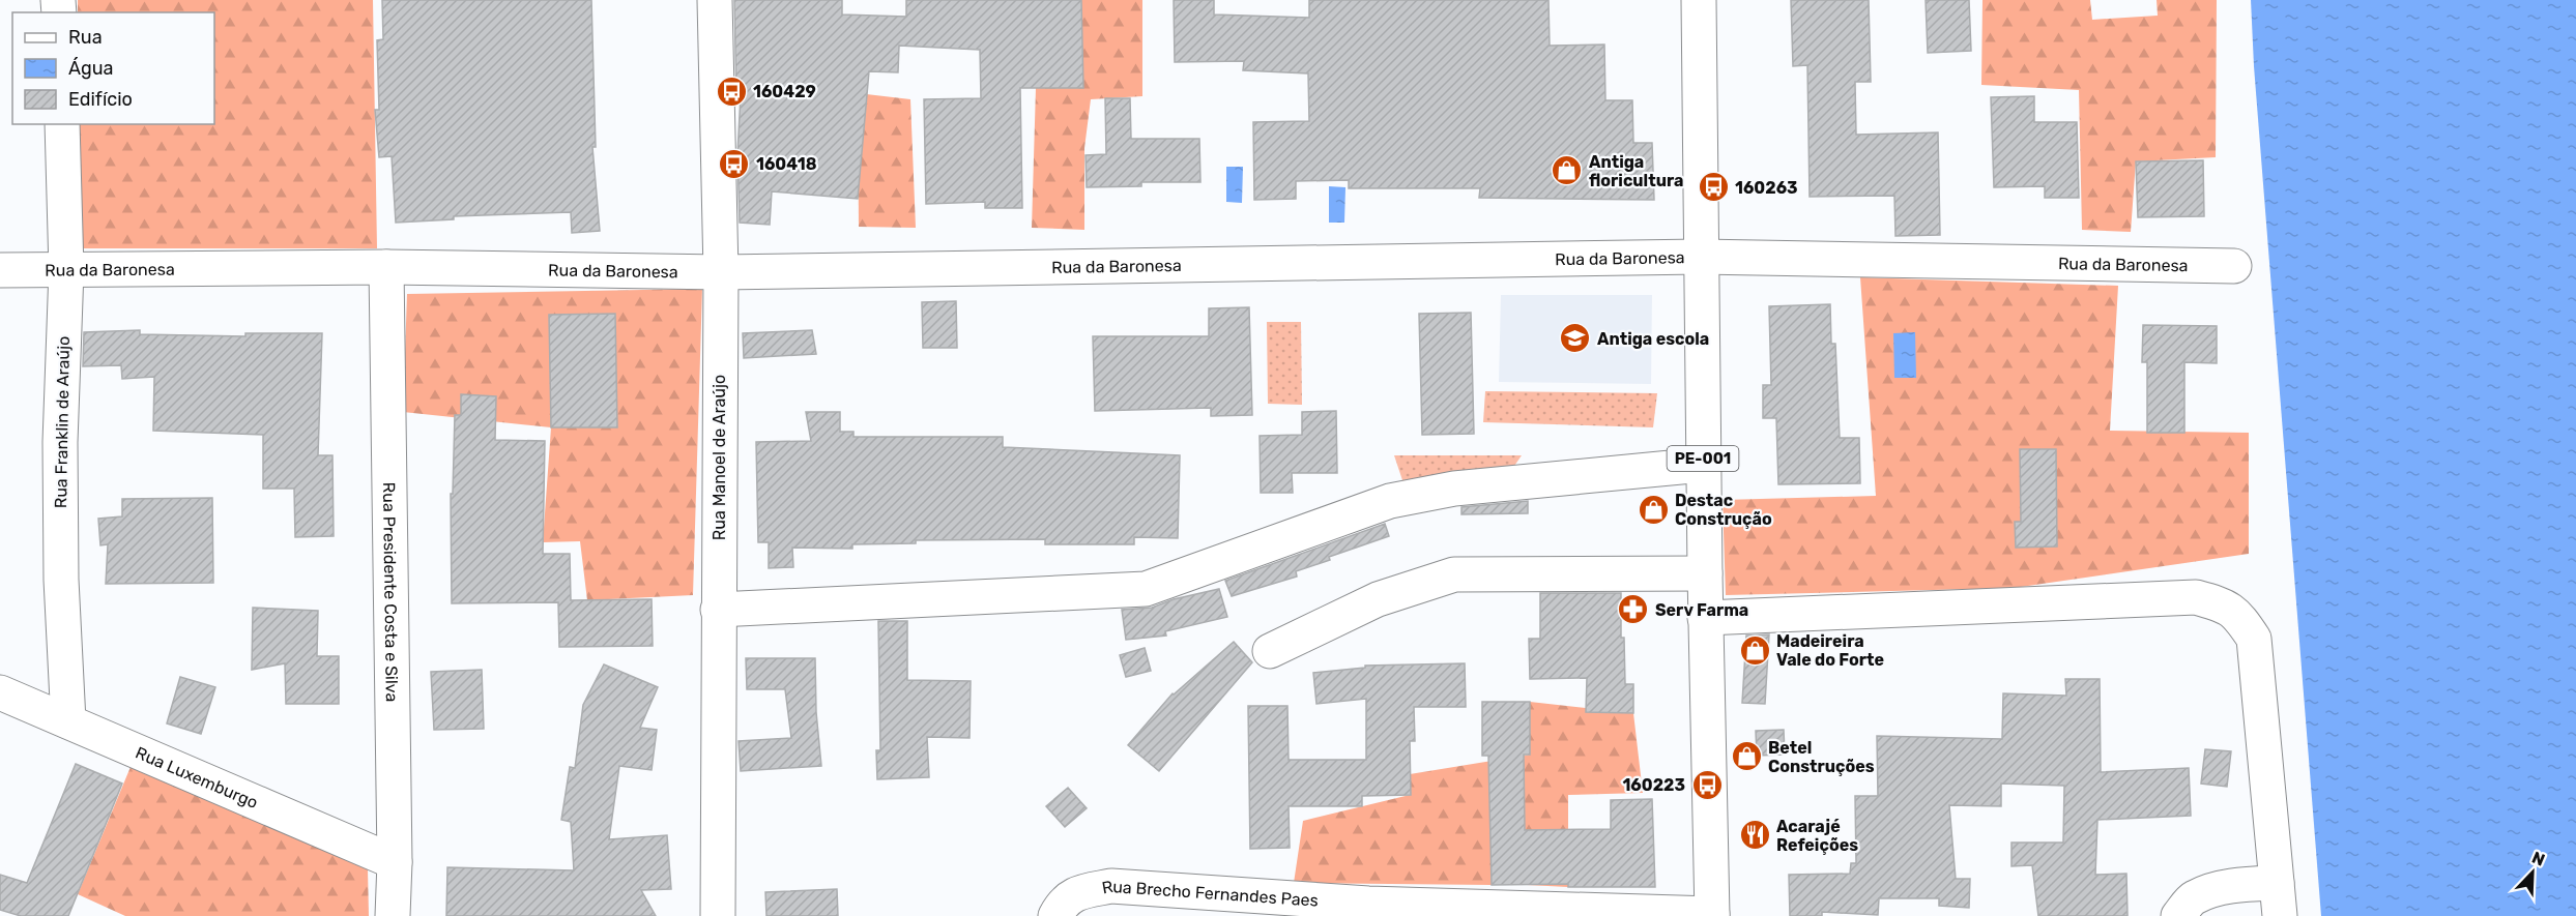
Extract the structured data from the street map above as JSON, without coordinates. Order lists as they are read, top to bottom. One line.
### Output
{"streets":{"street":["Rua da Baronesa","Rua Franklin de Araújo","Rua Manoel de Araújo","PE-001","Rua Presidente Costa e Silva","Rua Luxemburgo","Rua Brecho Fernandes Paes"]},"crossings":[["Rua da Baronesa","Rua Franklin de Araújo"],["Rua da Baronesa","Rua Manoel de Araújo"],["Rua da Baronesa","PE-001"],["Rua da Baronesa","Rua Presidente Costa e Silva"],["Rua Franklin de Araújo","Rua Luxemburgo"],["PE-001","Rua Brecho Fernandes Paes"],["Rua Presidente Costa e Silva","Rua Luxemburgo"]],"places":{"bus stop":["160429","160418","160263","160223"],"shop":["Antiga floricultura","Destac Construção","Madeireira Vale do Forte","Betel Construções"],"school or university":["Antiga escola"],"pharmacy":["Serv Farma"],"restaurant":["Acarajé Refeições"]},"legend":["Rua","Água","Edifício"],"north":"top right"}
